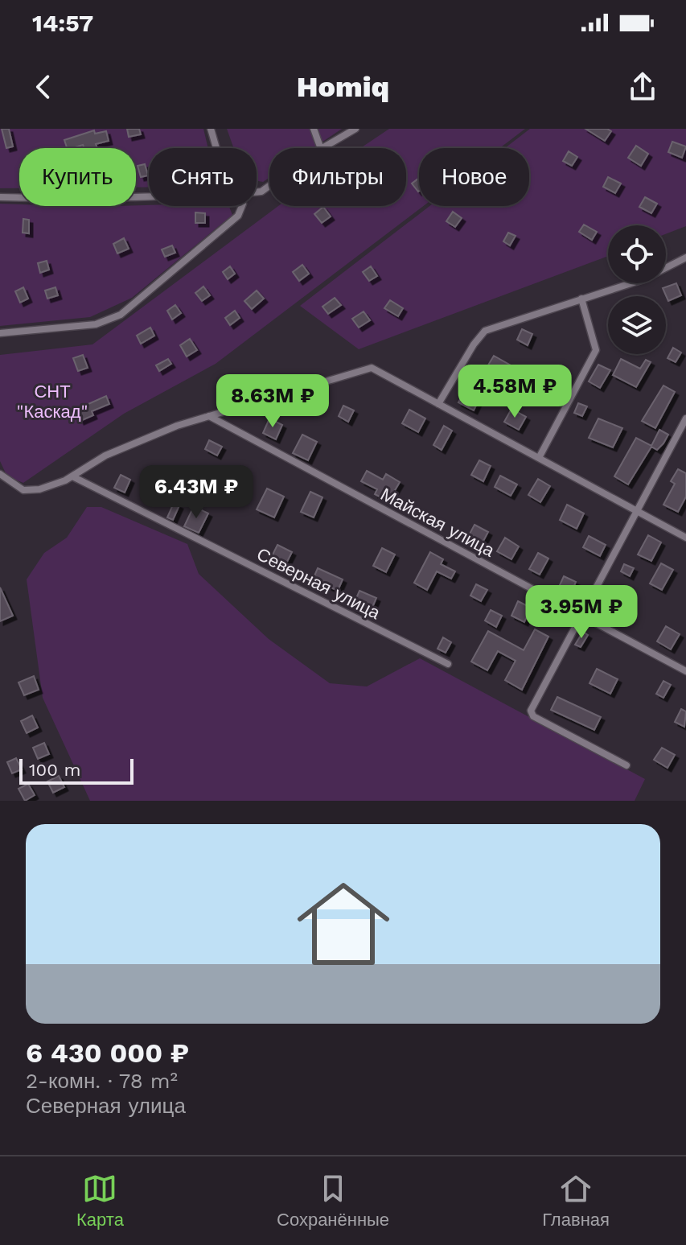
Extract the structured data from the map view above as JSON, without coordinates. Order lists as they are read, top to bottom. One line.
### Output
{"streets":{"street":["Майская улица","Северная улица"]},"parks":["СНТ \"Каскад\""],"scale_bar":"100 m","page":{"status":"14:57","header":"Homiq","chip":["Купить","Снять","Фильтры","Новое"],"price":["4.58M ₽","8.63M ₽","6.43M ₽","3.95M ₽"],"scale":"100 m","list":[{"name":"6 430 000 ₽","note":"2-комн. · 78 m² · Северная улица"}],"tabs":["Карта","Сохранённые","Главная"]}}
